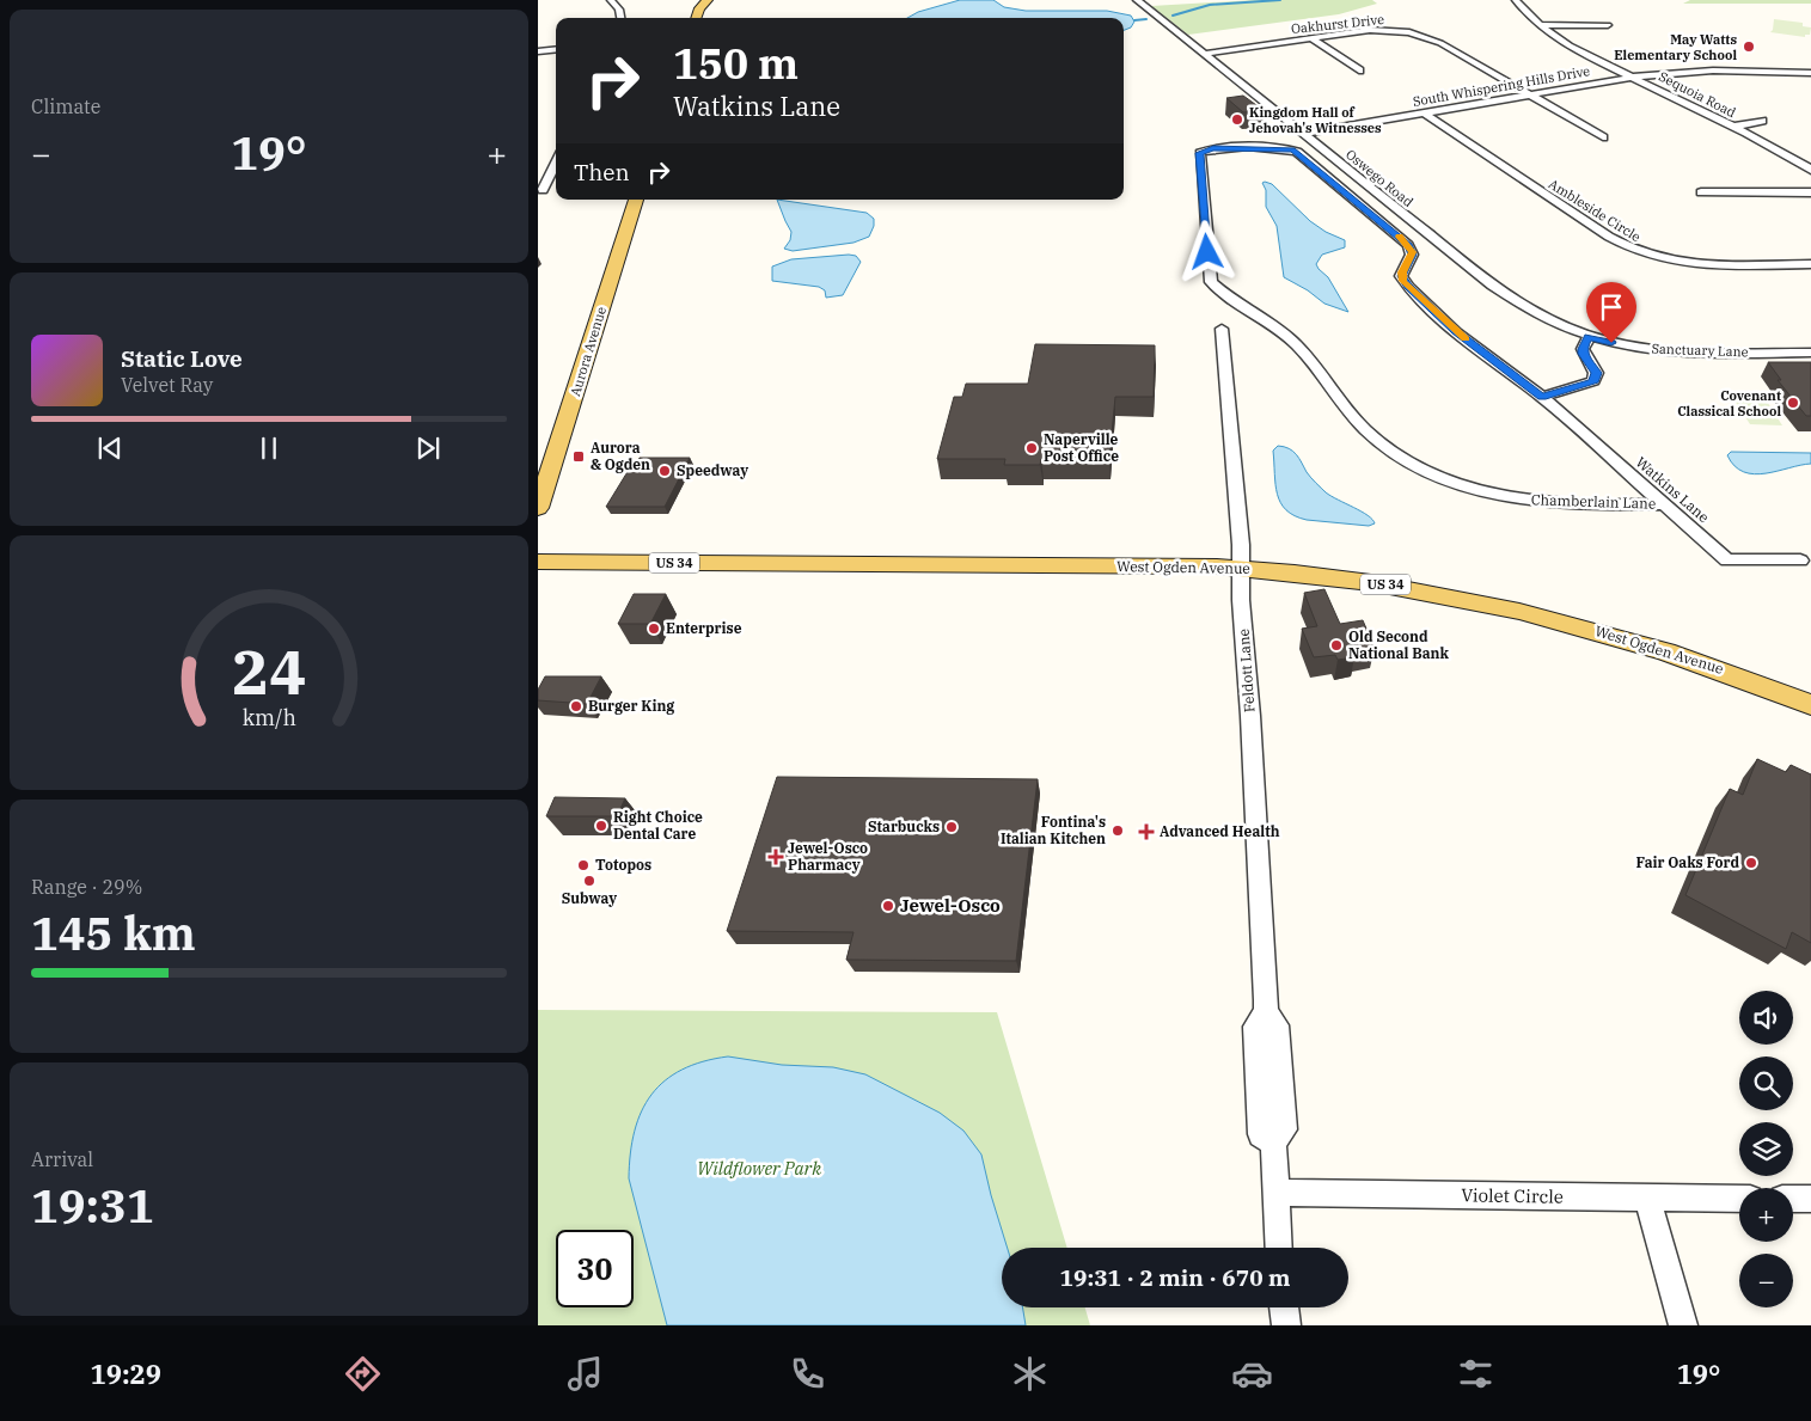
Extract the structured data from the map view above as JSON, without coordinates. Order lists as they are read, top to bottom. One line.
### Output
{"streets":{"main road":["Aurora Avenue","US 34","West Ogden Avenue"],"street":["Oakhurst Drive","South Whispering Hills Drive","Sequoia Road","Oswego Road","Ambleside Circle","Sanctuary Lane","Watkins Lane","Chamberlain Lane","Feldott Lane","Violet Circle"]},"crossings":[["Oakhurst Drive","South Whispering Hills Drive"],["Oakhurst Drive","Oswego Road"],["South Whispering Hills Drive","Sequoia Road"],["South Whispering Hills Drive","Oswego Road"],["South Whispering Hills Drive","Ambleside Circle"],["Oswego Road","Sanctuary Lane"],["Watkins Lane","Chamberlain Lane"],["West Ogden Avenue","Feldott Lane"],["Feldott Lane","Violet Circle"]],"parks":["Wildflower Park"],"places":{"other":["May Watts Elementary School","Kingdom Hall of Jehovah's Witnesses","Covenant Classical School","Naperville Post Office","Speedway","Enterprise","Old Second National Bank","Burger King","Right Choice Dental Care","Starbucks","Fontina's Italian Kitchen","Fair Oaks Ford","Totopos","Subway","Jewel-Osco"],"transit":["Aurora & Ogden"],"health":["Advanced Health","Jewel-Osco Pharmacy"]},"page":{"tile":["Climate",["Range · 29%","145 km"],["Arrival","19:31"]],"turn":["150 m","Watkins Lane"],"heat":["−","19°","+"],"then":"Then","song":["Static Love","Velvet Ray"],"map_buttons":["+","−"],"limit":"30","trip":"19:31 · 2 min · 670 m","tabs":["19:29","19°"],"gauge":["24","km/h"]}}
